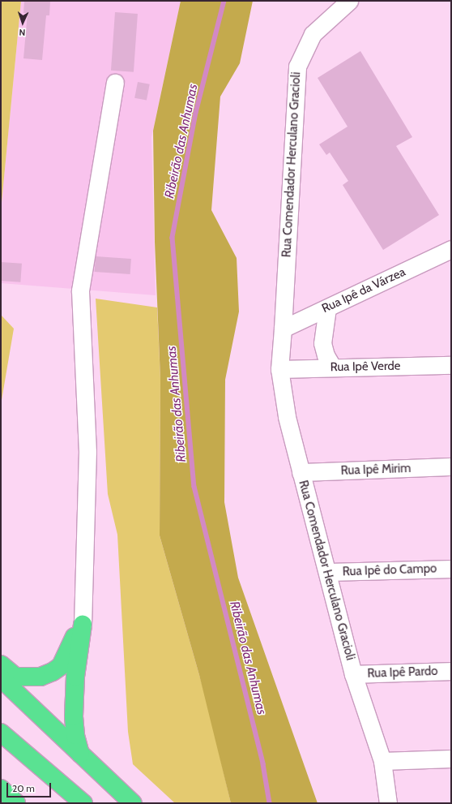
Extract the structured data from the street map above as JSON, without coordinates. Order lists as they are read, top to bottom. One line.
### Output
{"streets":{"street":["Rua Comendador Herculano Gracioli","Rua Ipê da Várzea","Rua Ipê Verde","Rua Ipê Mirim","Rua Ipê do Campo","Rua Ipê Pardo"]},"crossings":[["Rua Comendador Herculano Gracioli","Rua Ipê da Várzea"],["Rua Comendador Herculano Gracioli","Rua Ipê Verde"],["Rua Comendador Herculano Gracioli","Rua Ipê Mirim"],["Rua Comendador Herculano Gracioli","Rua Ipê do Campo"],["Rua Comendador Herculano Gracioli","Rua Ipê Pardo"]],"water":["Ribeirão das Anhumas"],"scale_bar":"20 m","north":"bottom"}
